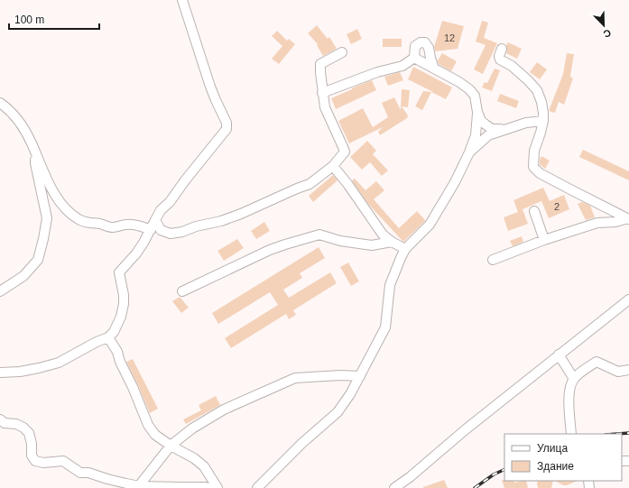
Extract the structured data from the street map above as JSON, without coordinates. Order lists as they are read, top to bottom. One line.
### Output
{"house_numbers":["12","2"],"legend":["Улица","Здание"],"scale_bar":"100 m","north":"bottom right"}
